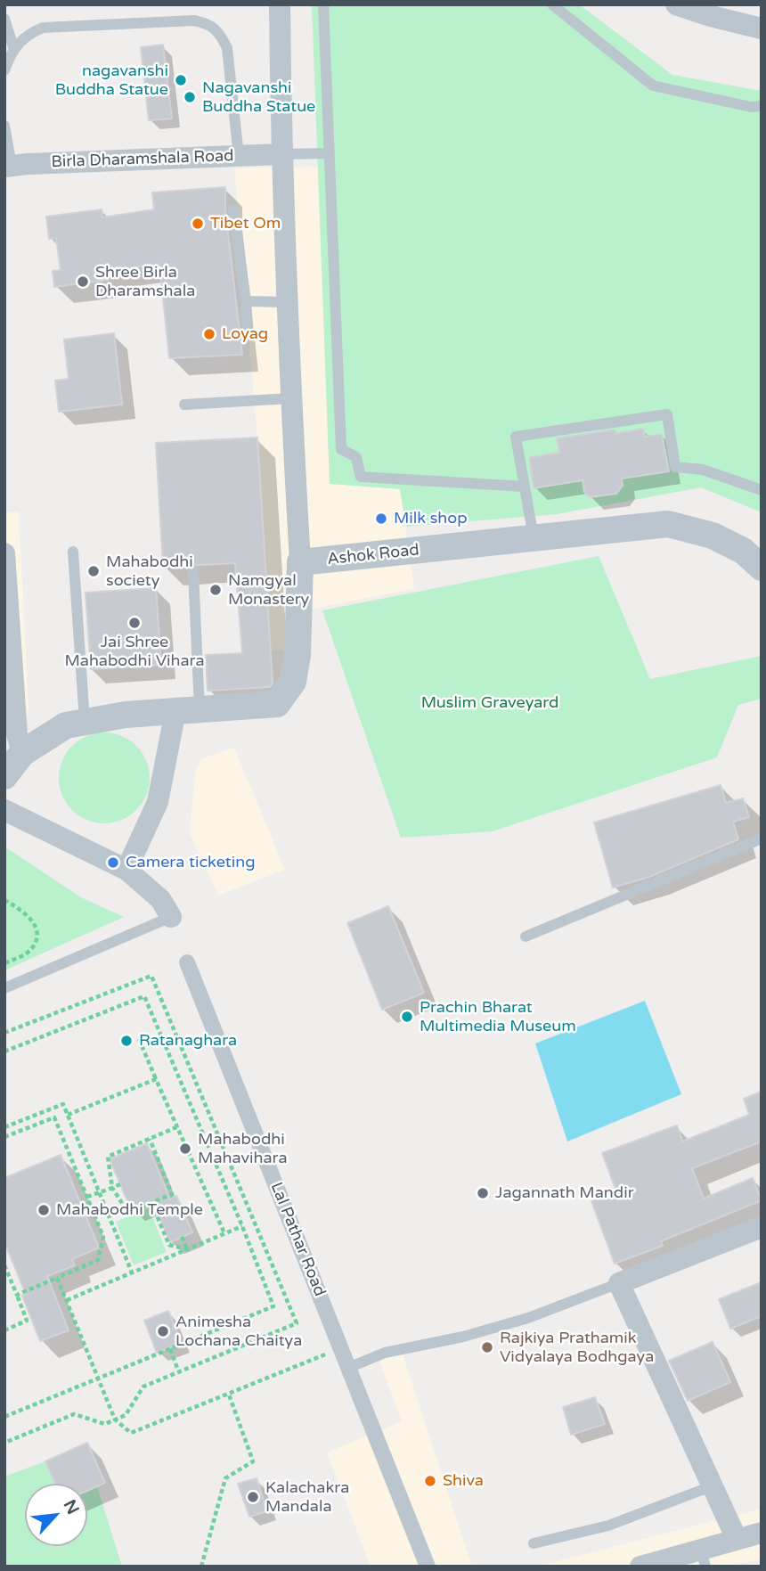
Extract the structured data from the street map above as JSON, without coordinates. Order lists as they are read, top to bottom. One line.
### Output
{"streets":{"street":["Birla Dharamshala Road","Ashok Road","Lal Pathar Road"]},"parks":["Muslim Graveyard"],"places":["nagavanshi Buddha Statue","Nagavanshi Buddha Statue","Tibet Om","Shree Birla Dharamshala","Loyag","Milk shop","Mahabodhi society","Namgyal Monastery","Jai Shree Mahabodhi Vihara","Camera ticketing","Prachin Bharat Multimedia Museum","Ratanaghara","Mahabodhi Mahavihara","Jagannath Mandir","Mahabodhi Temple","Animesha Lochana Chaitya","Rajkiya Prathamik Vidyalaya Bodhgaya","Shiva","Kalachakra Mandala"],"north":"top right"}
